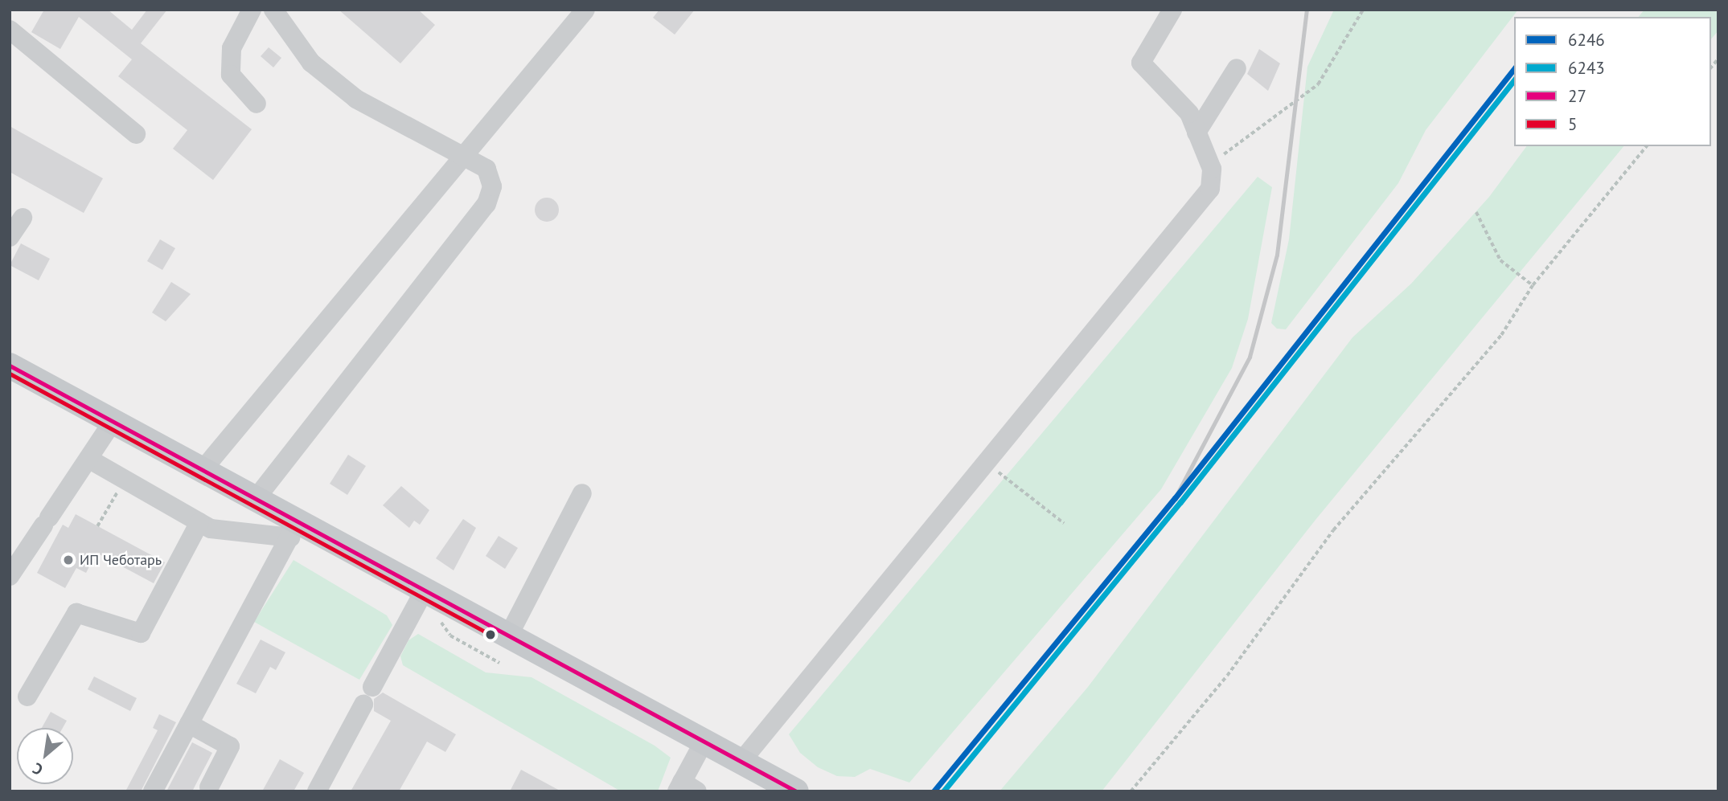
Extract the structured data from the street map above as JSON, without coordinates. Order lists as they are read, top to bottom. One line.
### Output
{"places":["ИП Чеботарь"],"lines":["transit line 6246","transit line 6243","transit line 27","transit line 5"],"legend":["6246","6243","27","5"],"north":"bottom left"}
